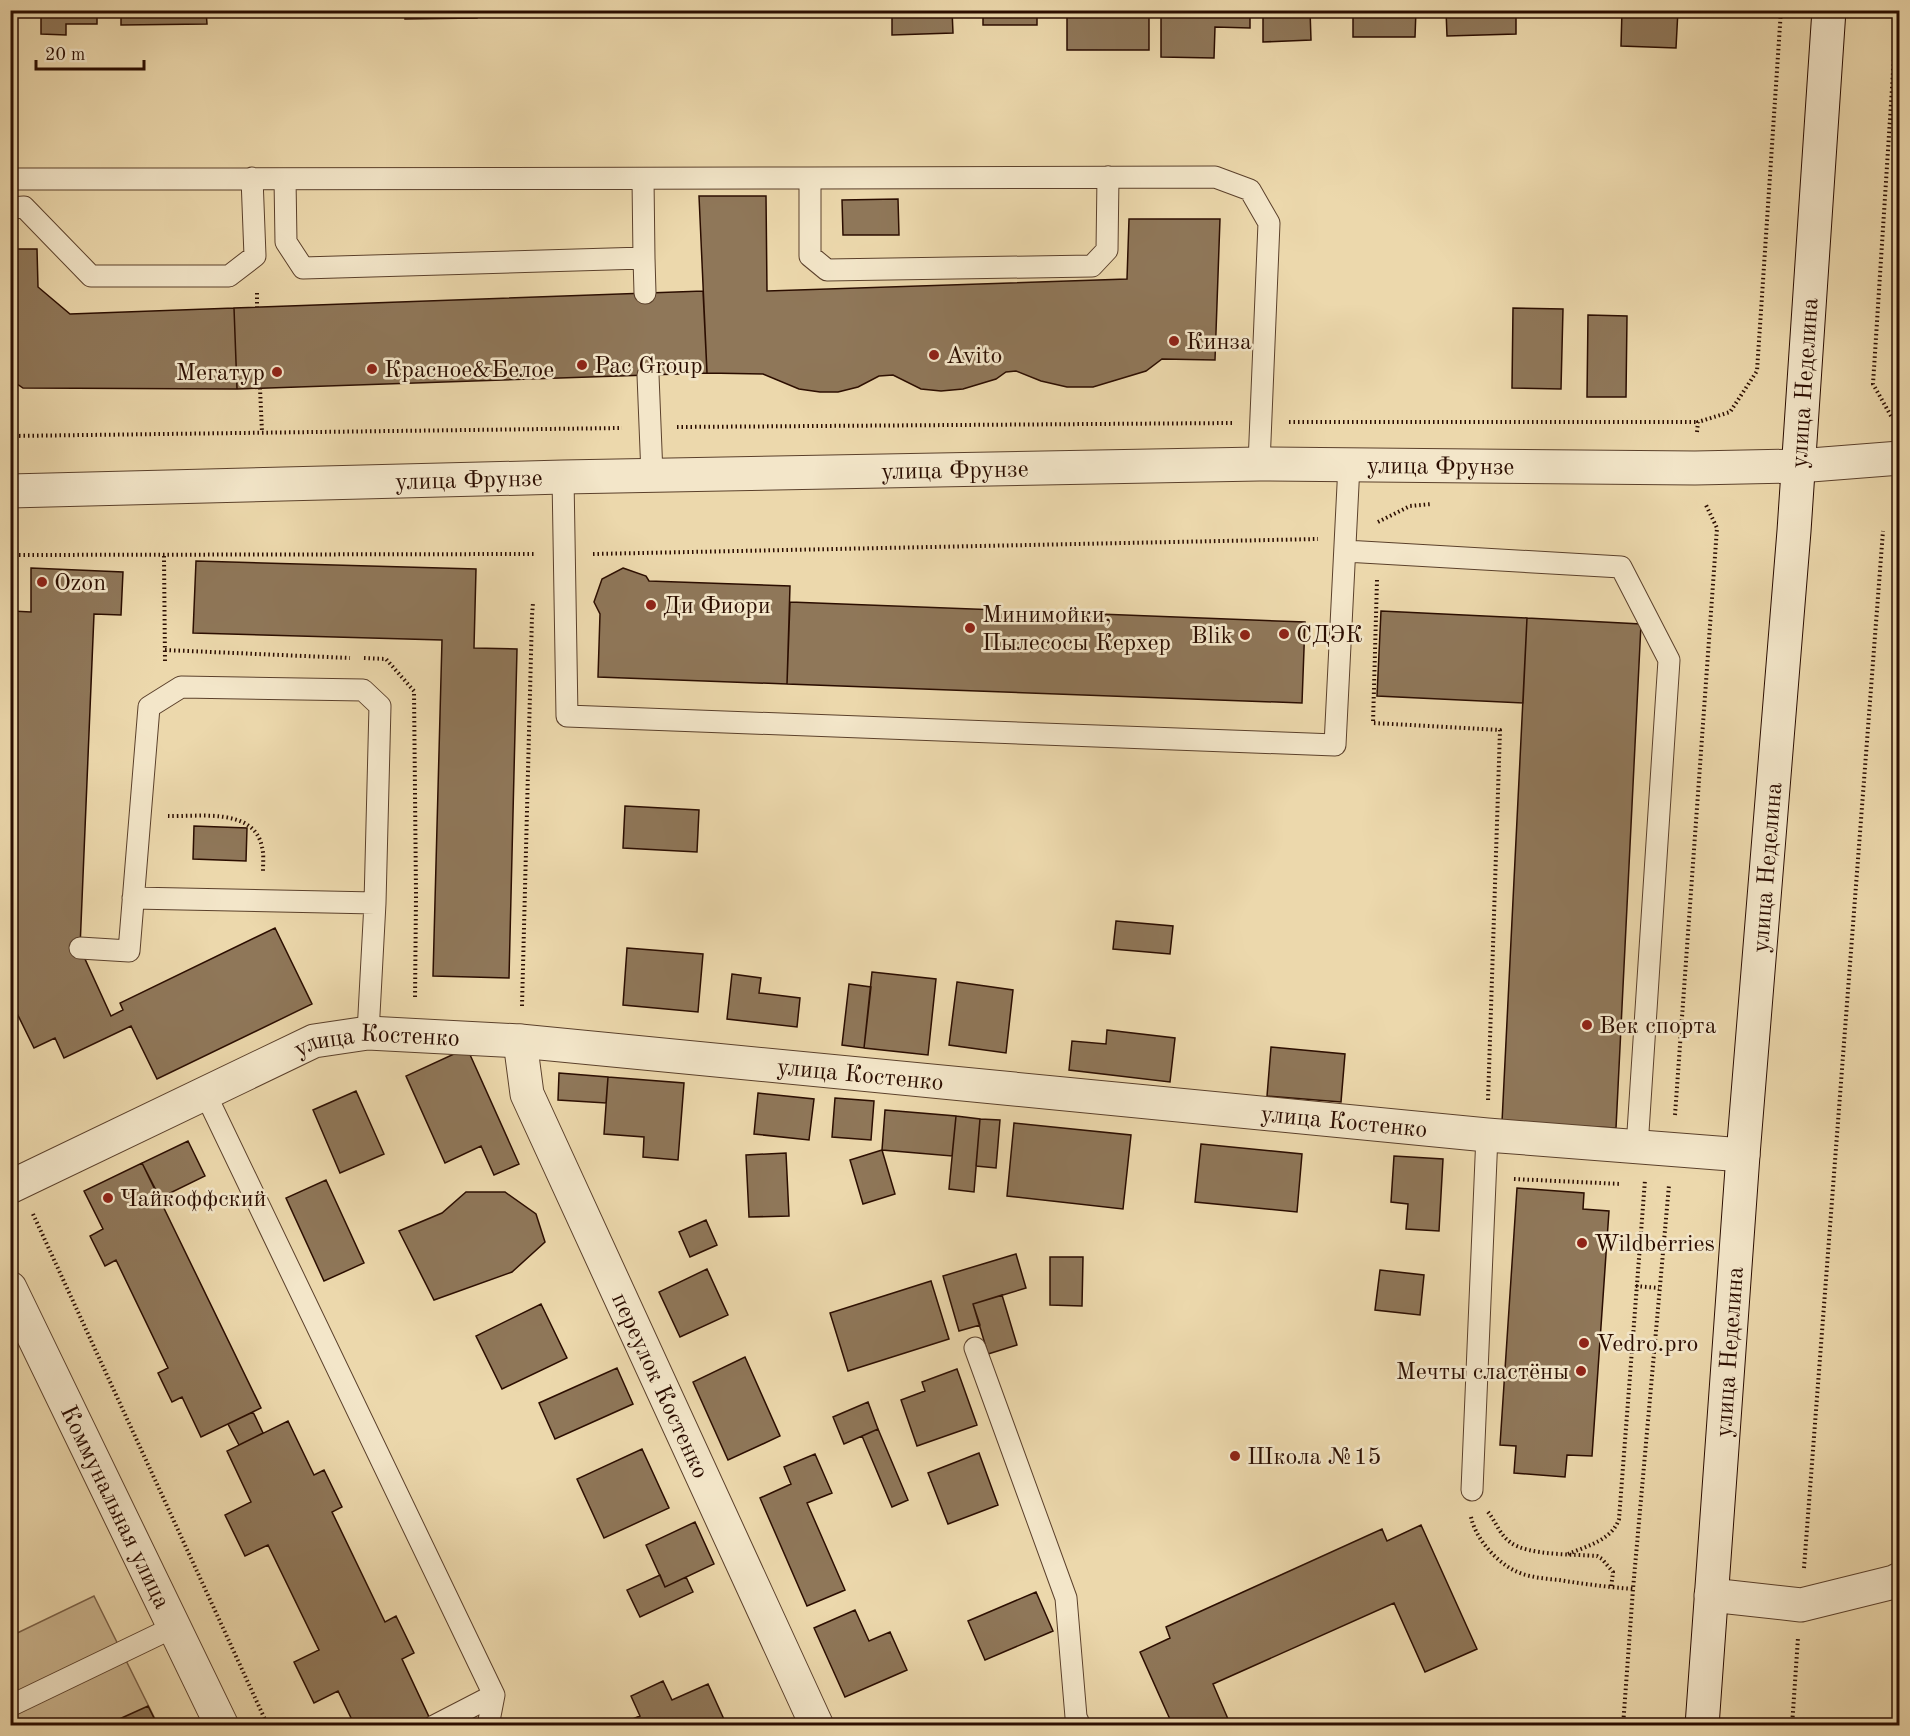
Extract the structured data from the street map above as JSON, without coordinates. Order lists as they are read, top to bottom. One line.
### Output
{"streets":{"street":["улица Неделина","улица Фрунзе","улица Костенко","переулок Костенко","Коммунальная улица"]},"crossings":[["улица Неделина","улица Фрунзе"],["улица Неделина","улица Костенко"],["улица Костенко","переулок Костенко"]],"places":["Кинза","Avito","Pac Group","Красное&Белое","Мегатур","Ozon","Ди Фиори","Минимойки, Пылесосы Керхер","СДЭК","Blik","Век спорта","Чайкоффский","Wildberries","Vedro.pro","Мечты сластёны","Школа №15"],"scale_bar":"20 m"}
